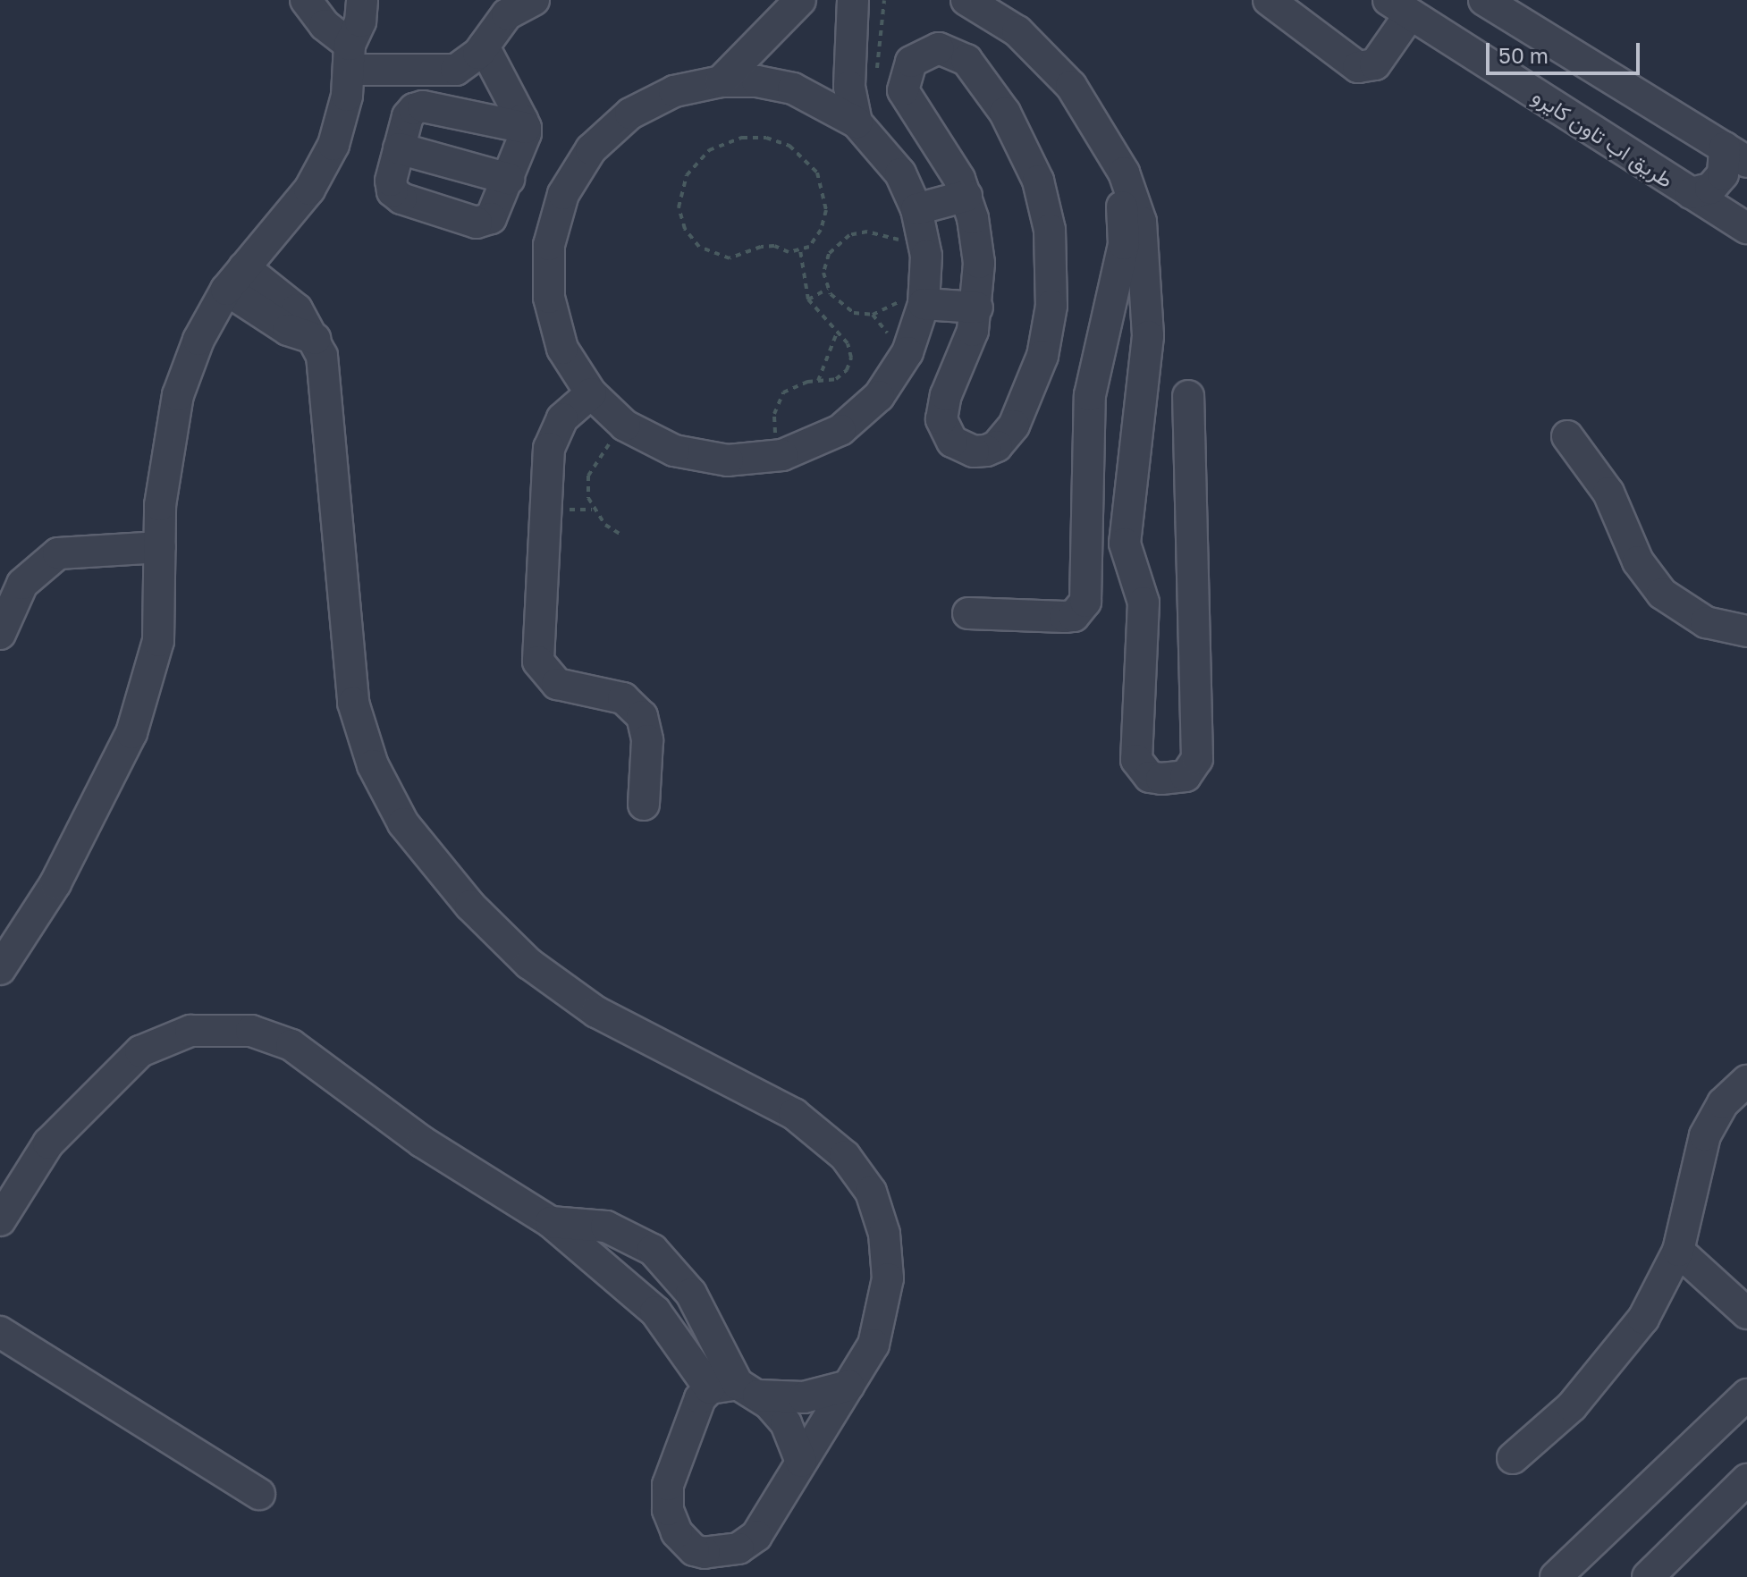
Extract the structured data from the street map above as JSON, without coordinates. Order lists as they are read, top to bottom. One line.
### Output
{"streets":{"street":["طريق اب تاون كايرو"]},"scale_bar":"50 m"}
